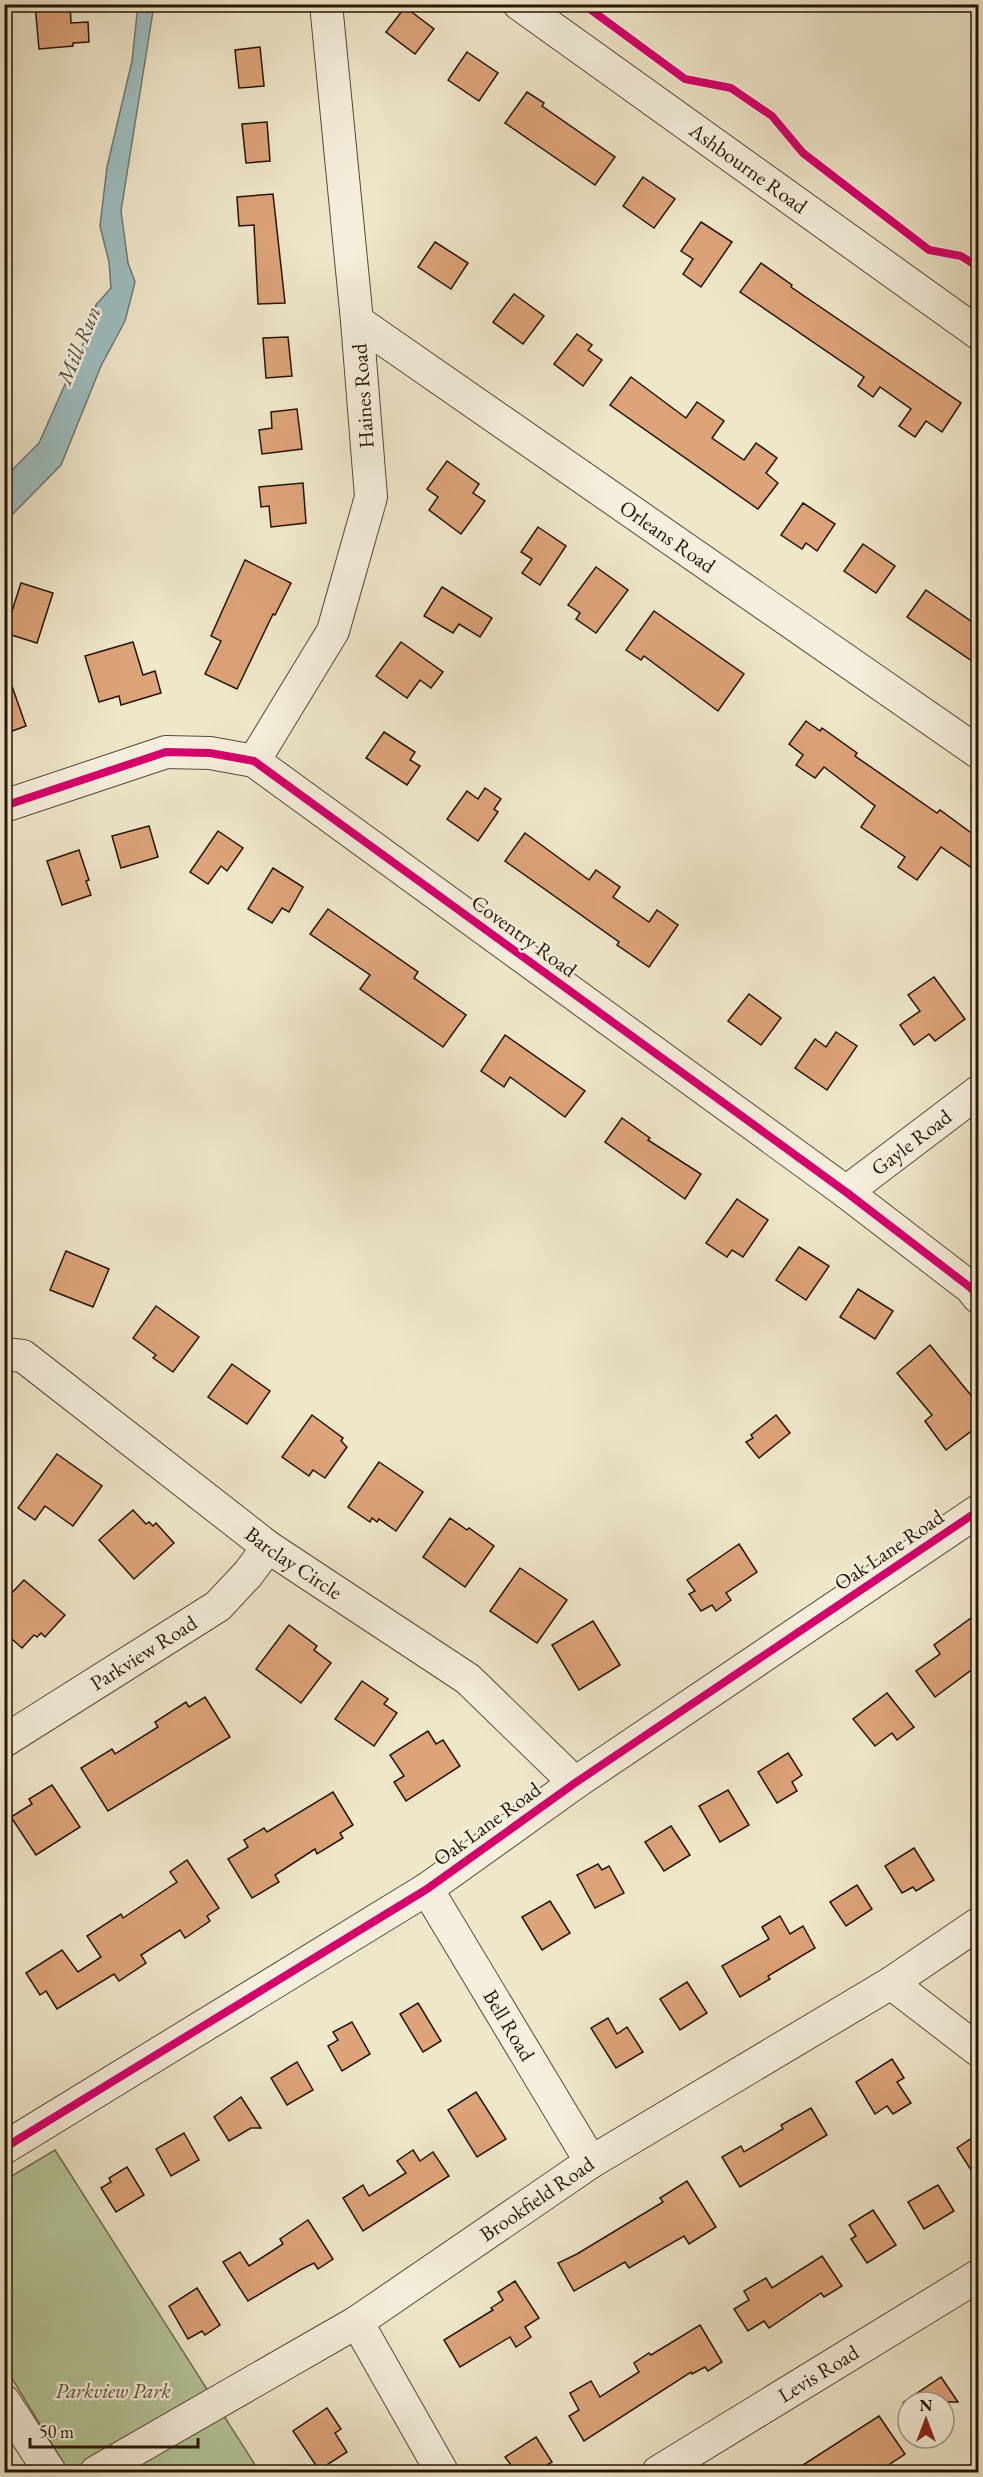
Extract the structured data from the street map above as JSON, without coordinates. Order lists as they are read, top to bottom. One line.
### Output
{"streets":{"street":["Ashbourne Road","Haines Road","Orleans Road","Coventry Road","Gayle Road","Oak Lane Road","Barclay Circle","Parkview Road","Bell Road","Brookfield Road","Levis Road"]},"crossings":[["Haines Road","Orleans Road"],["Haines Road","Coventry Road"],["Coventry Road","Gayle Road"],["Oak Lane Road","Barclay Circle"],["Oak Lane Road","Bell Road"],["Barclay Circle","Parkview Road"],["Bell Road","Brookfield Road"]],"water":["Mill Run"],"parks":["Parkview Park"],"scale_bar":"50 m","north":"top"}
